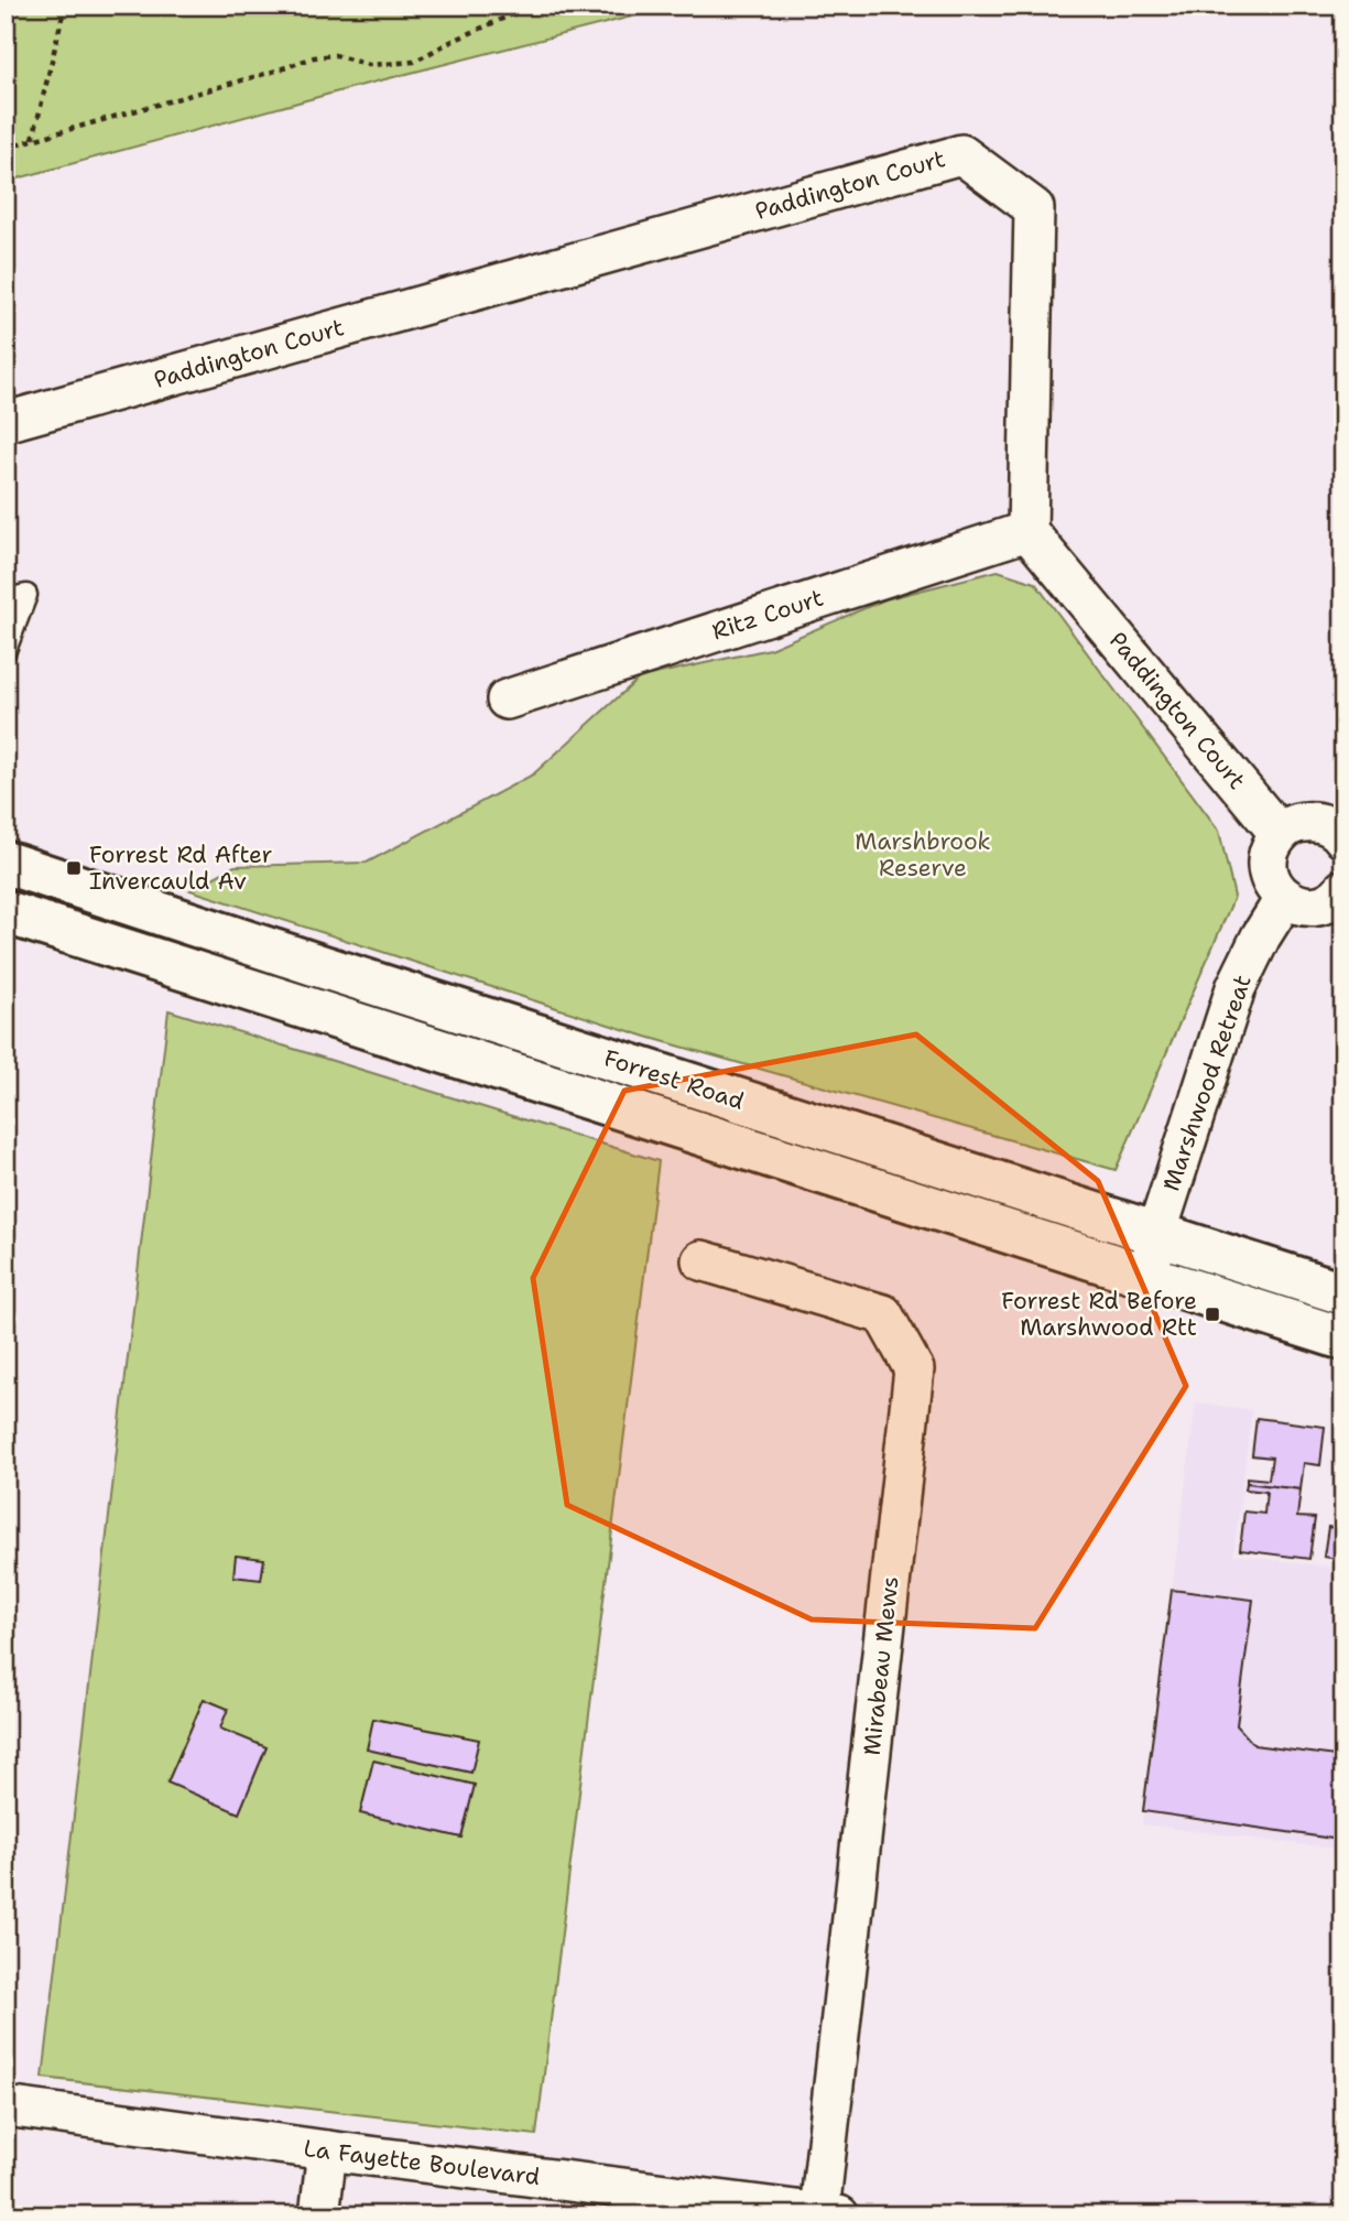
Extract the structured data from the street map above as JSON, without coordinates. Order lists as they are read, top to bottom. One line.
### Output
{"streets":{"main road":["Forrest Road"],"street":["Paddington Court","Ritz Court","Marshwood Retreat","Mirabeau Mews","La Fayette Boulevard"]},"crossings":[["Paddington Court","Ritz Court"],["Forrest Road","Marshwood Retreat"],["Mirabeau Mews","La Fayette Boulevard"]],"parks":["Marshbrook Reserve"],"places":{"transit":["Forrest Rd After Invercauld Av","Forrest Rd Before Marshwood Rtt"]}}
